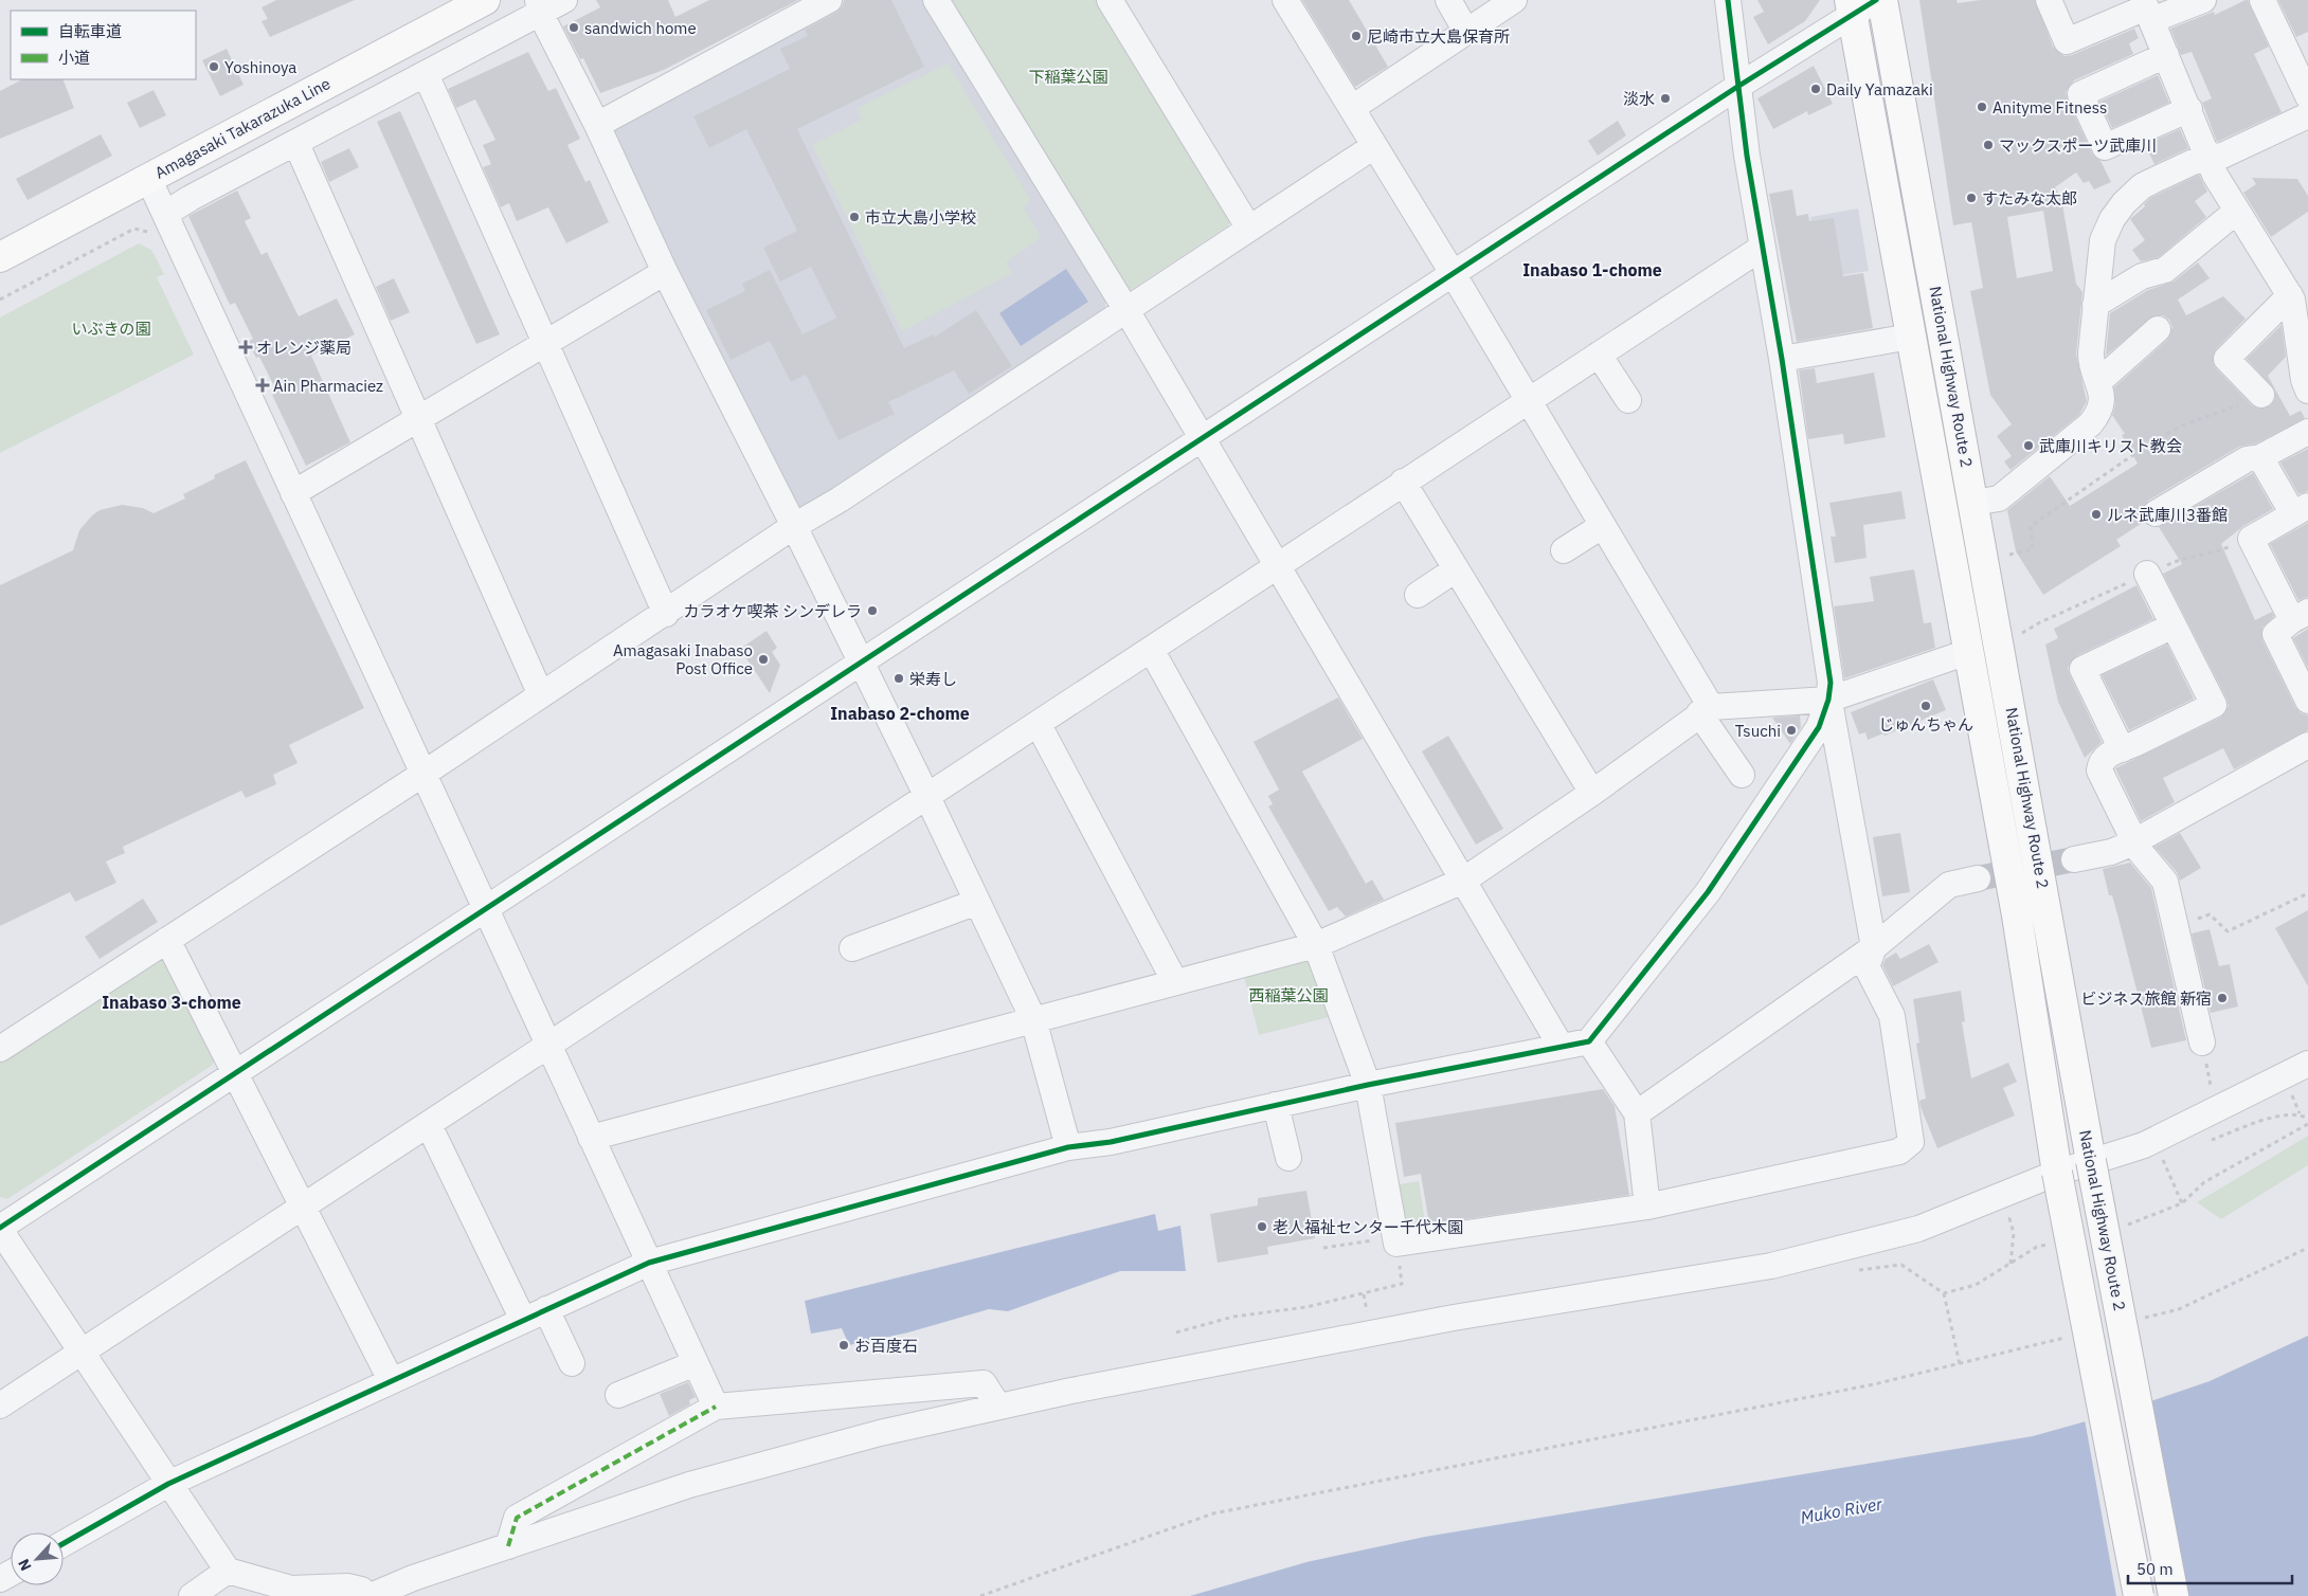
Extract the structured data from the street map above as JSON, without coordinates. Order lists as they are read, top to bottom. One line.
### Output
{"streets":{"main road":["Amagasaki Takarazuka Line","National Highway Route 2"]},"districts":["Inabaso 1-chome","Inabaso 2-chome","Inabaso 3-chome"],"water":["Muko River"],"parks":["下稲葉公園","いぶきの園","西稲葉公園"],"places":{"other":["sandwich home","尼崎市立大島保育所","Yoshinoya","Daily Yamazaki","淡水","Anityme Fitness","マックスポーツ武庫川","すたみな太郎","市立大島小学校","武庫川キリスト教会","ルネ武庫川3番館","カラオケ喫茶 シンデレラ","Amagasaki Inabaso Post Office","栄寿し","じゅんちゃん","Tsuchi","ビジネス旅館 新宿","老人福祉センター千代木園","お百度石"],"health":["オレンジ薬局","Ain Pharmaciez"]},"legend":["自転車道","小道"],"scale_bar":"50 m","north":"bottom left"}
